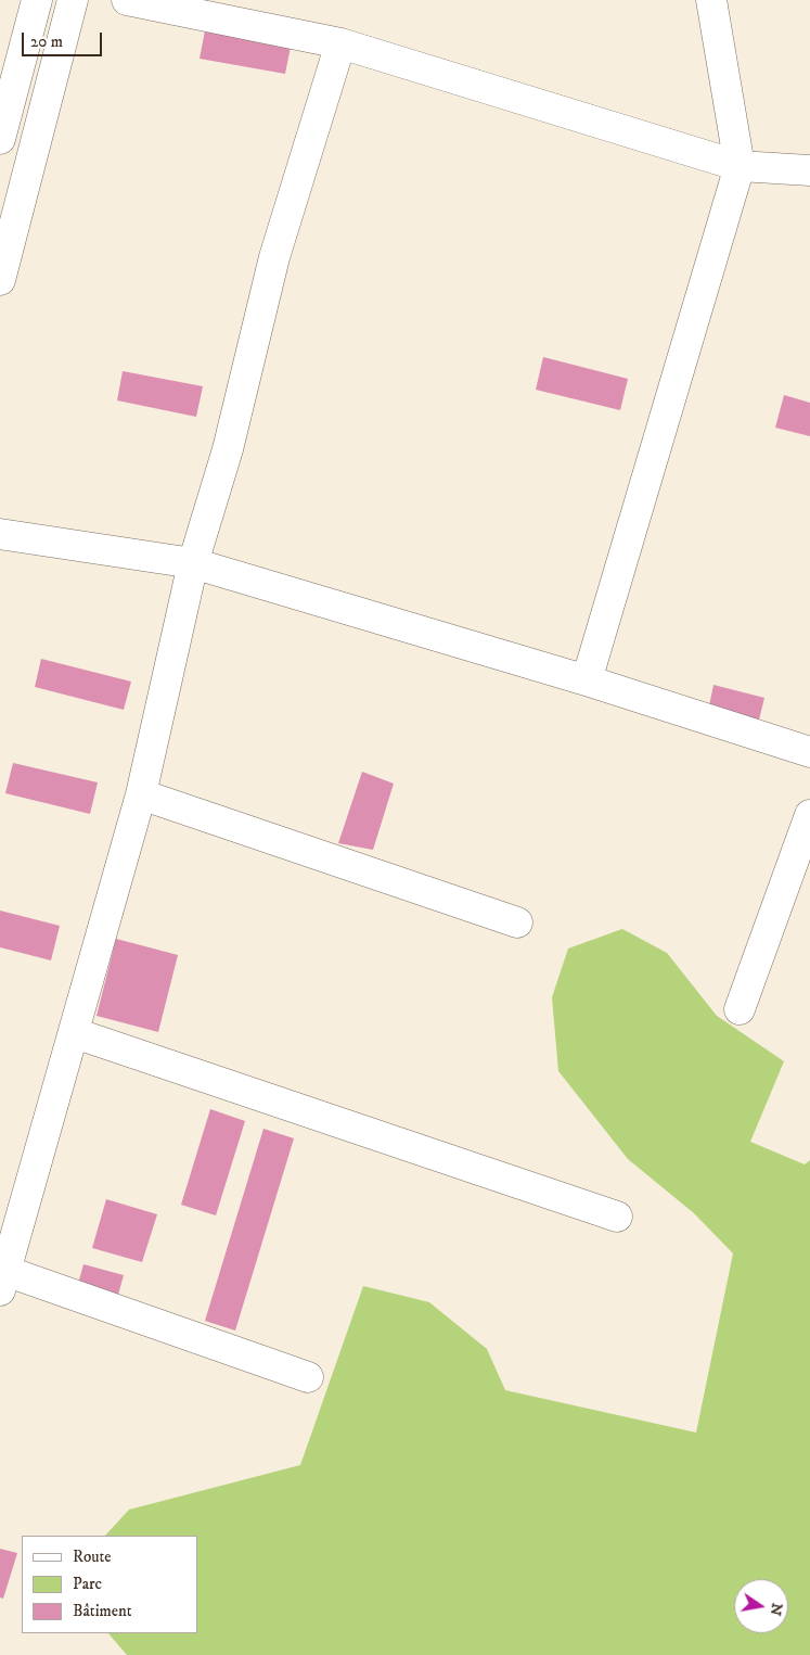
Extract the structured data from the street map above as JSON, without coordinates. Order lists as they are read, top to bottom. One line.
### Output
{"legend":["Route","Parc","Bâtiment"],"scale_bar":"20 m","north":"right"}
